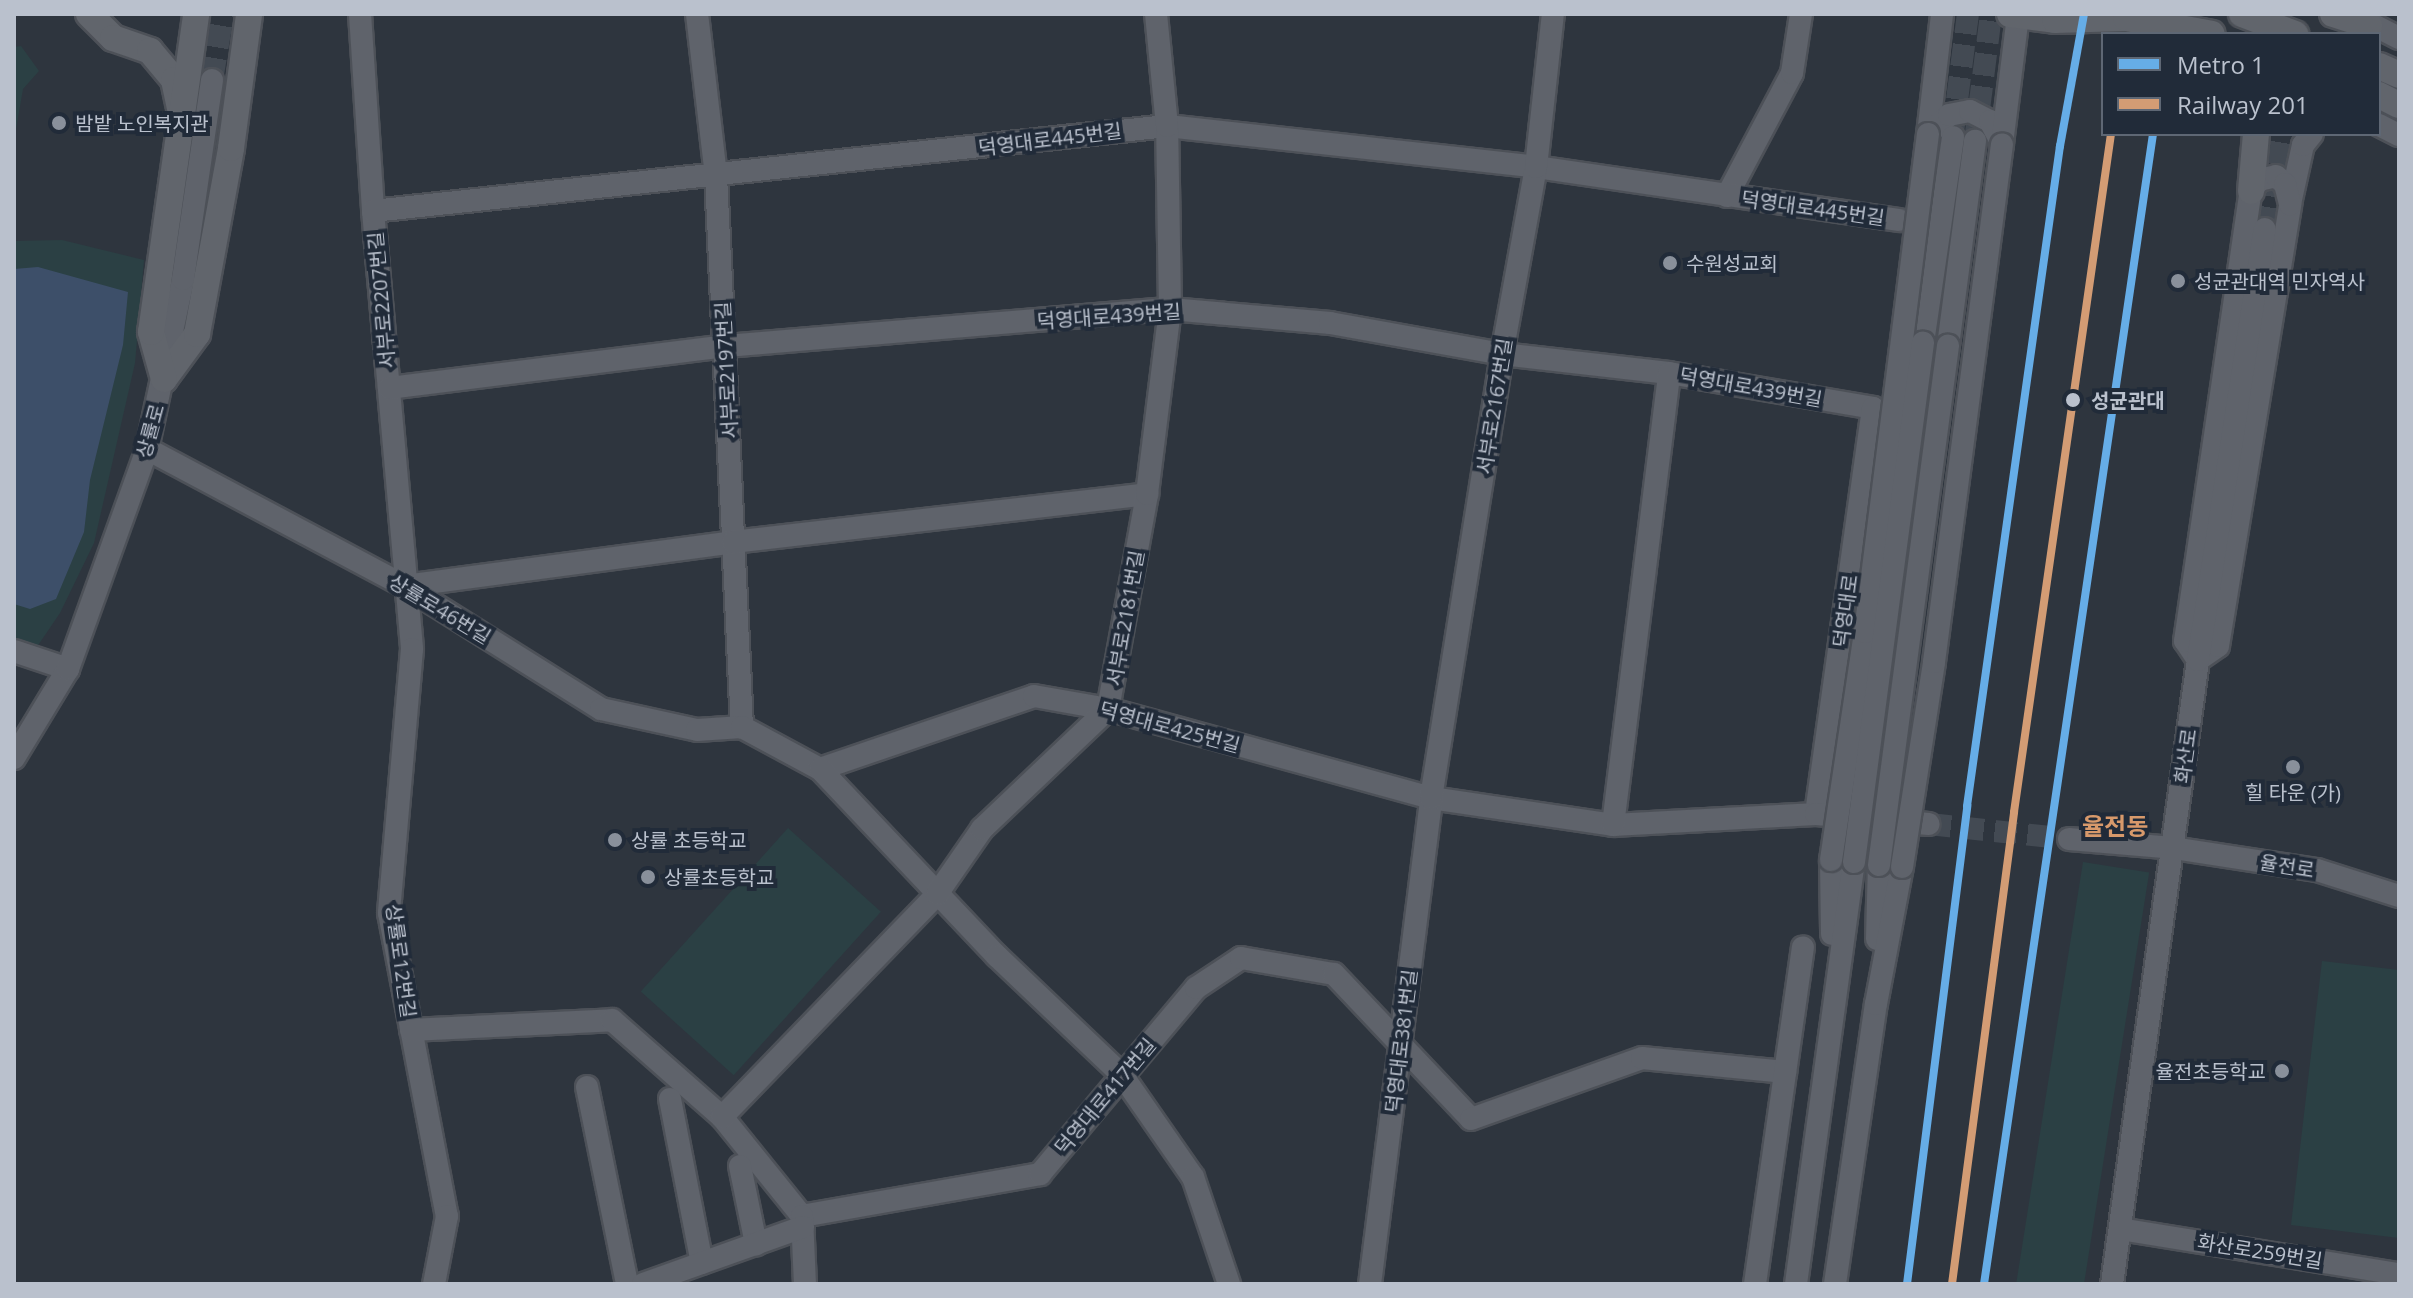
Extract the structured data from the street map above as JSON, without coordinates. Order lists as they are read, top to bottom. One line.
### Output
{"streets":{"street":["덕영대로445번길","서부로2207번길","덕영대로439번길","서부로2197번길","서부로2167번길","상률로","상률로46번길","덕영대로","서부로2181번길","덕영대로425번길","화산로","율전로","상률로12번길","덕영대로381번길","덕영대로417번길","화산로259번길"]},"crossings":[["덕영대로445번길","서부로2207번길"],["덕영대로445번길","서부로2197번길"],["덕영대로445번길","서부로2167번길"],["덕영대로445번길","서부로2181번길"],["서부로2207번길","덕영대로439번길"],["서부로2207번길","상률로46번길"],["서부로2207번길","상률로12번길"],["덕영대로439번길","서부로2197번길"],["덕영대로439번길","서부로2167번길"],["덕영대로439번길","덕영대로"],["덕영대로439번길","서부로2181번길"],["서부로2197번길","상률로46번길"],["서부로2167번길","덕영대로425번길"],["서부로2167번길","덕영대로381번길"],["상률로","상률로46번길"],["상률로46번길","상률로12번길"],["덕영대로","덕영대로425번길"],["서부로2181번길","덕영대로425번길"],["덕영대로425번길","덕영대로381번길"],["화산로","율전로"],["화산로","화산로259번길"],["덕영대로381번길","덕영대로417번길"]],"districts":["율전동"],"places":["밤밭 노인복지관","수원성교회","성균관대역 민자역사","성균관대","힐 타운 (가)","상률 초등학교","상률초등학교","율전초등학교"],"lines":["metro line 1","rail line 201"],"legend":["Metro 1","Railway 201"]}
